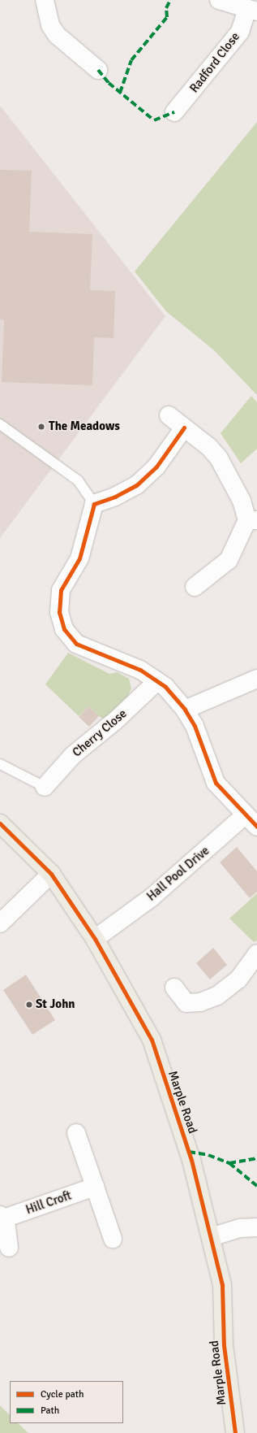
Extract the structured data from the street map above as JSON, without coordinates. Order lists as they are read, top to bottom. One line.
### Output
{"streets":{"main road":["Marple Road"],"street":["Radford Close","Cherry Close","Hall Pool Drive","Hill Croft"]},"crossings":[["Hall Pool Drive","Marple Road"]],"places":["The Meadows","St John"],"legend":["Cycle path","Path"]}
